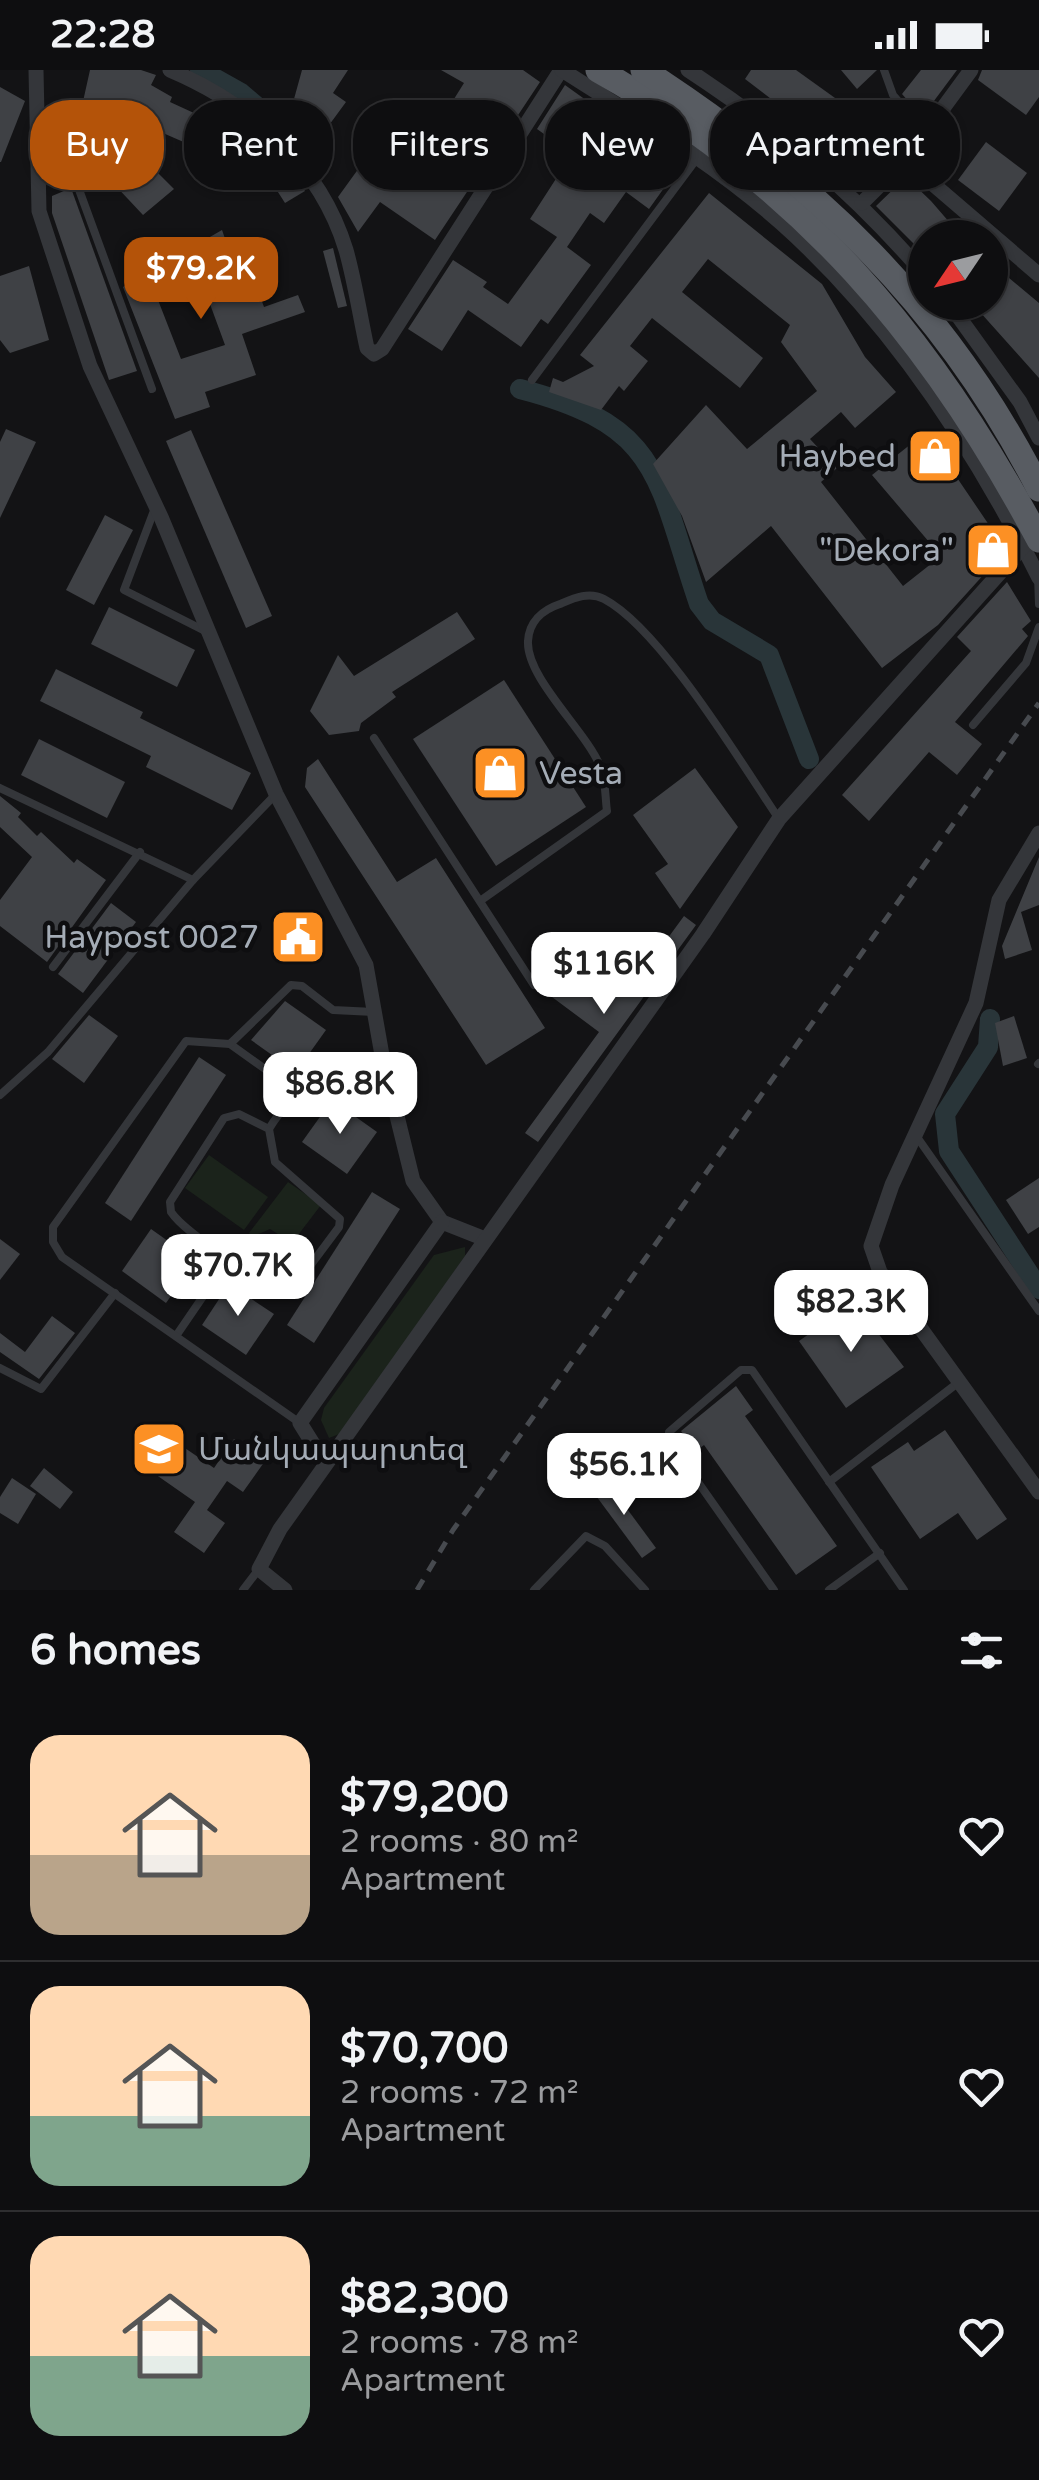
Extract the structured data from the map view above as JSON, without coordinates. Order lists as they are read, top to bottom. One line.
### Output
{"places":{"shop":["Haybed","\"Dekora\"","Vesta"],"public building":["Haypost 0027"],"school or university":["Մանկապարտեզ"]},"north":"bottom left","page":{"status":"22:28","chip":["Buy","Rent","Filters","New","Apartment"],"price":["$79.2K","$116K","$86.8K","$70.7K","$82.3K","$56.1K"],"heading":"6 homes","list":[{"name":"$79,200","note":"2 rooms · 80 m² · Apartment"},{"name":"$70,700","note":"2 rooms · 72 m² · Apartment"},{"name":"$82,300","note":"2 rooms · 78 m² · Apartment"}]}}
